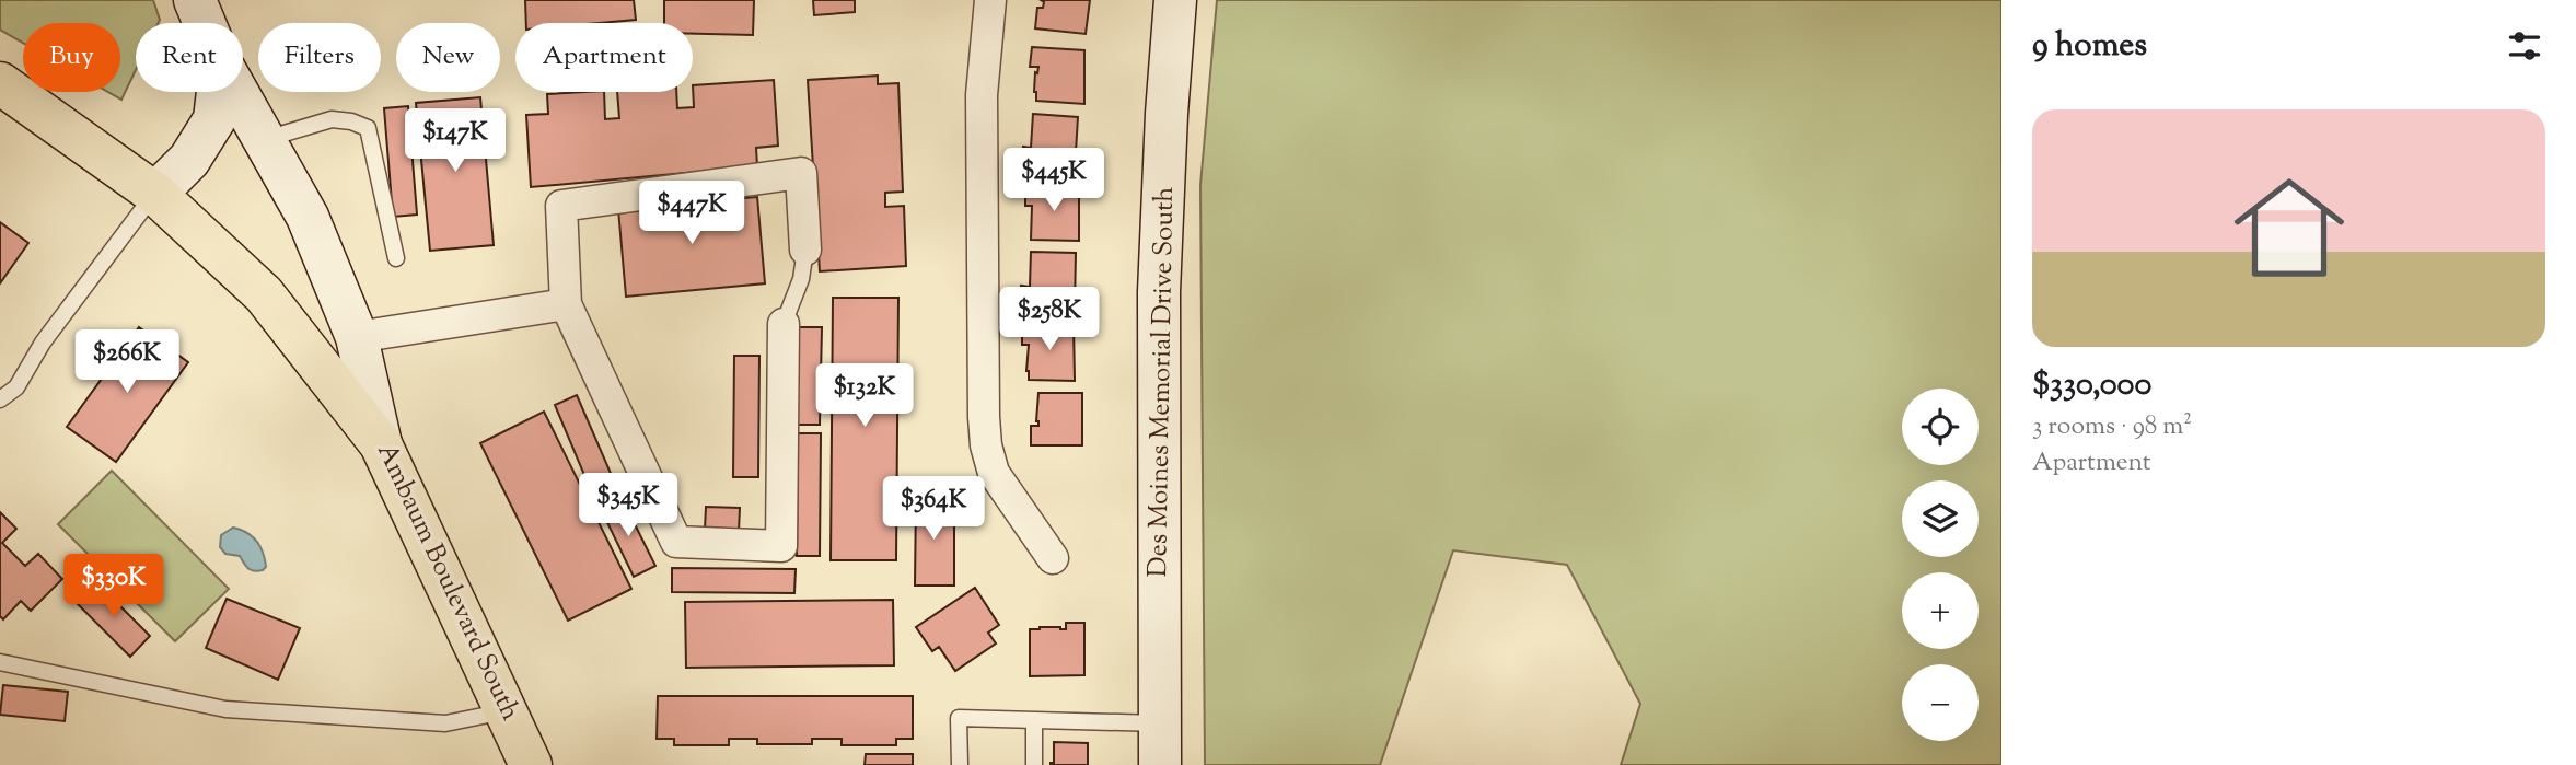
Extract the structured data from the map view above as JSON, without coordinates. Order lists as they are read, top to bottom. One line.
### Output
{"streets":{"main road":["Des Moines Memorial Drive South","Ambaum Boulevard South"]},"page":{"heading":"9 homes","chip":["Buy","Rent","Filters","New","Apartment"],"list":[{"name":"$330,000","note":"3 rooms · 98 m² · Apartment"}],"price":["$147K","$445K","$447K","$258K","$266K","$132K","$345K","$364K","$330K"],"map_buttons":["+","−"]}}
